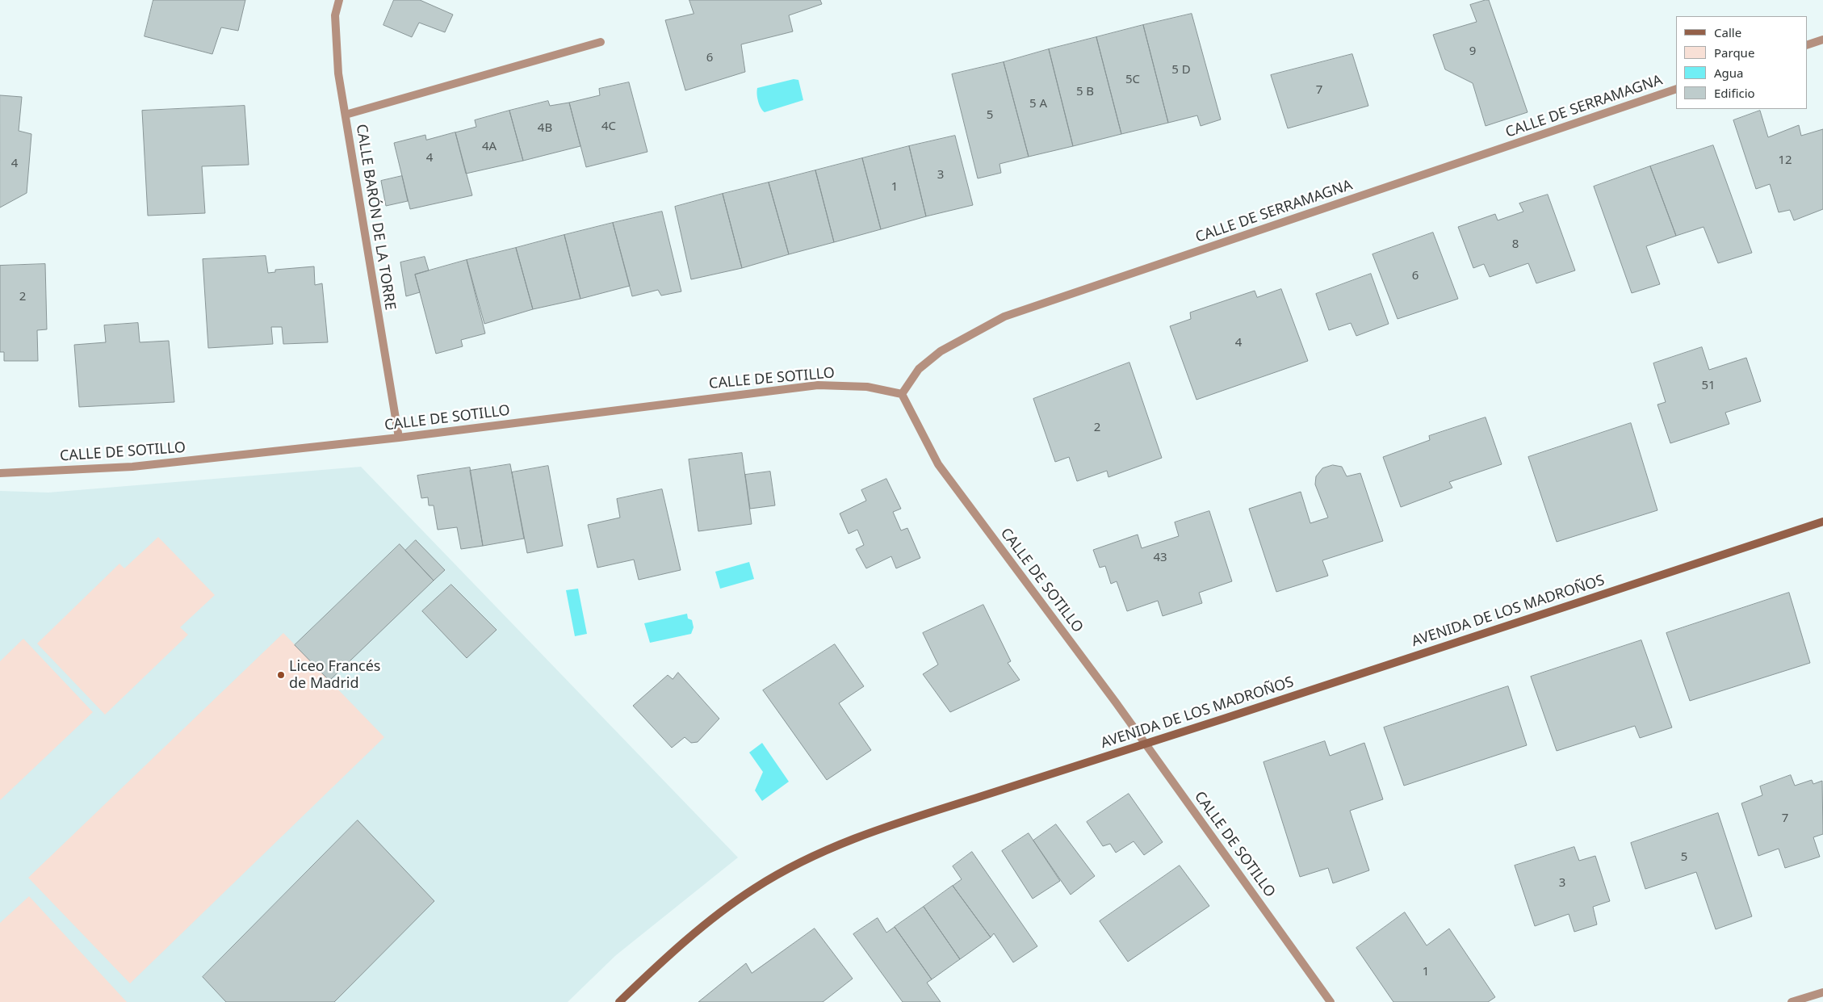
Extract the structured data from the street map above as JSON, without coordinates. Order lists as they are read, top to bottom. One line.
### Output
{"streets":{"street":["CALLE DE SERRAMAGNA","CALLE BARÓN DE LA TORRE","CALLE DE SOTILLO","AVENIDA DE LOS MADROÑOS"]},"crossings":[["CALLE DE SERRAMAGNA","CALLE DE SOTILLO"],["CALLE BARÓN DE LA TORRE","CALLE DE SOTILLO"],["CALLE DE SOTILLO","AVENIDA DE LOS MADROÑOS"]],"places":["Liceo Francés de Madrid"],"house_numbers":["9","6","5 D","5C","7","5 B","5 A","5","4C","4B","4A","4","12","4","3","1","8","6","2","4","51","2","43","7","5","3","1"],"legend":["Calle","Parque","Agua","Edificio"]}
